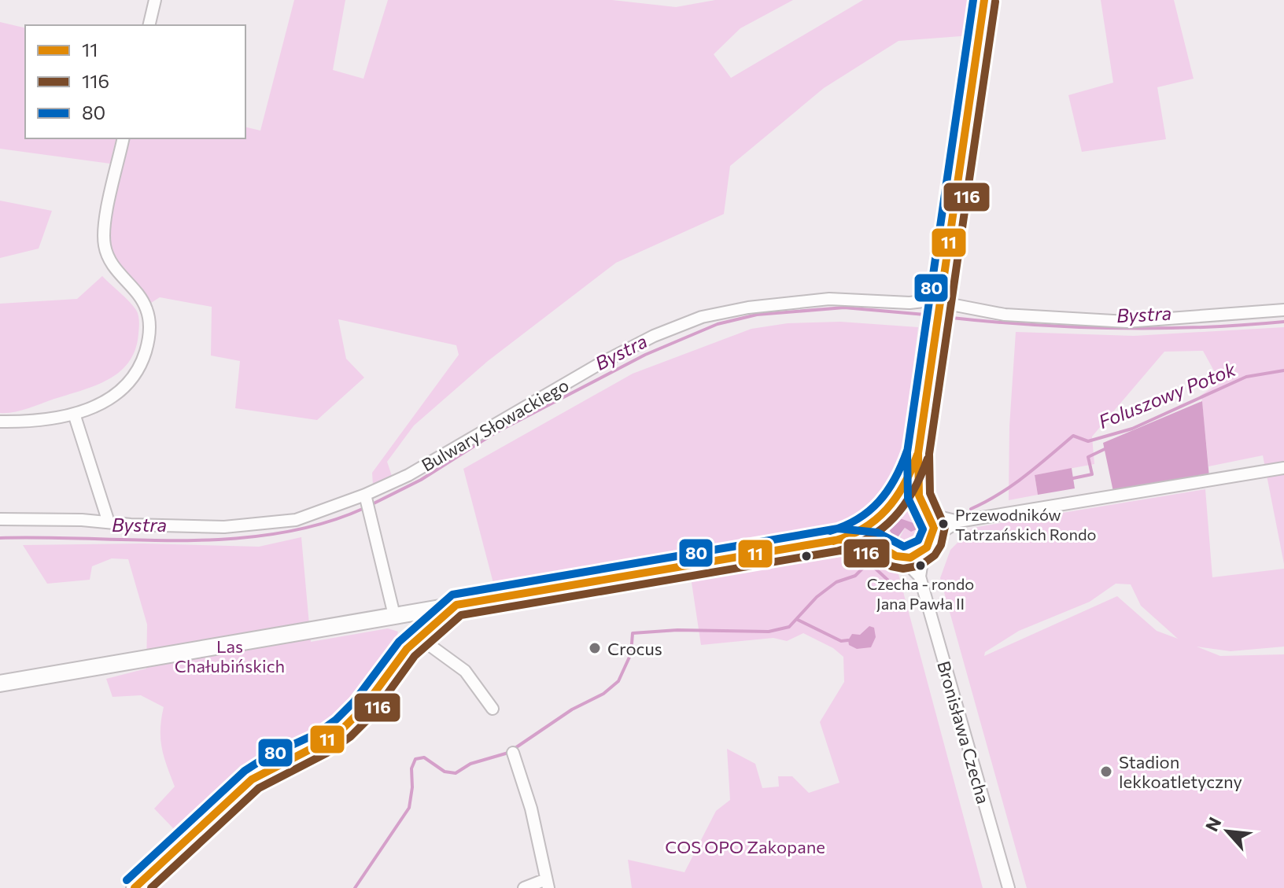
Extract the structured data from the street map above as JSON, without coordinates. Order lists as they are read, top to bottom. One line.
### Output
{"streets":{"street":["Bulwary Słowackiego","Bronisława Czecha"]},"water":["Bystra","Foluszowy Potok"],"parks":["Las Chałubińskich","COS OPO Zakopane"],"places":["Przewodników Tatrzańskich Rondo","Czecha - rondo Jana Pawła II","Crocus","Stadion lekkoatletyczny"],"lines":["transit line 11","transit line 80","transit line 116"],"legend":["11","116","80"],"north":"top left"}
